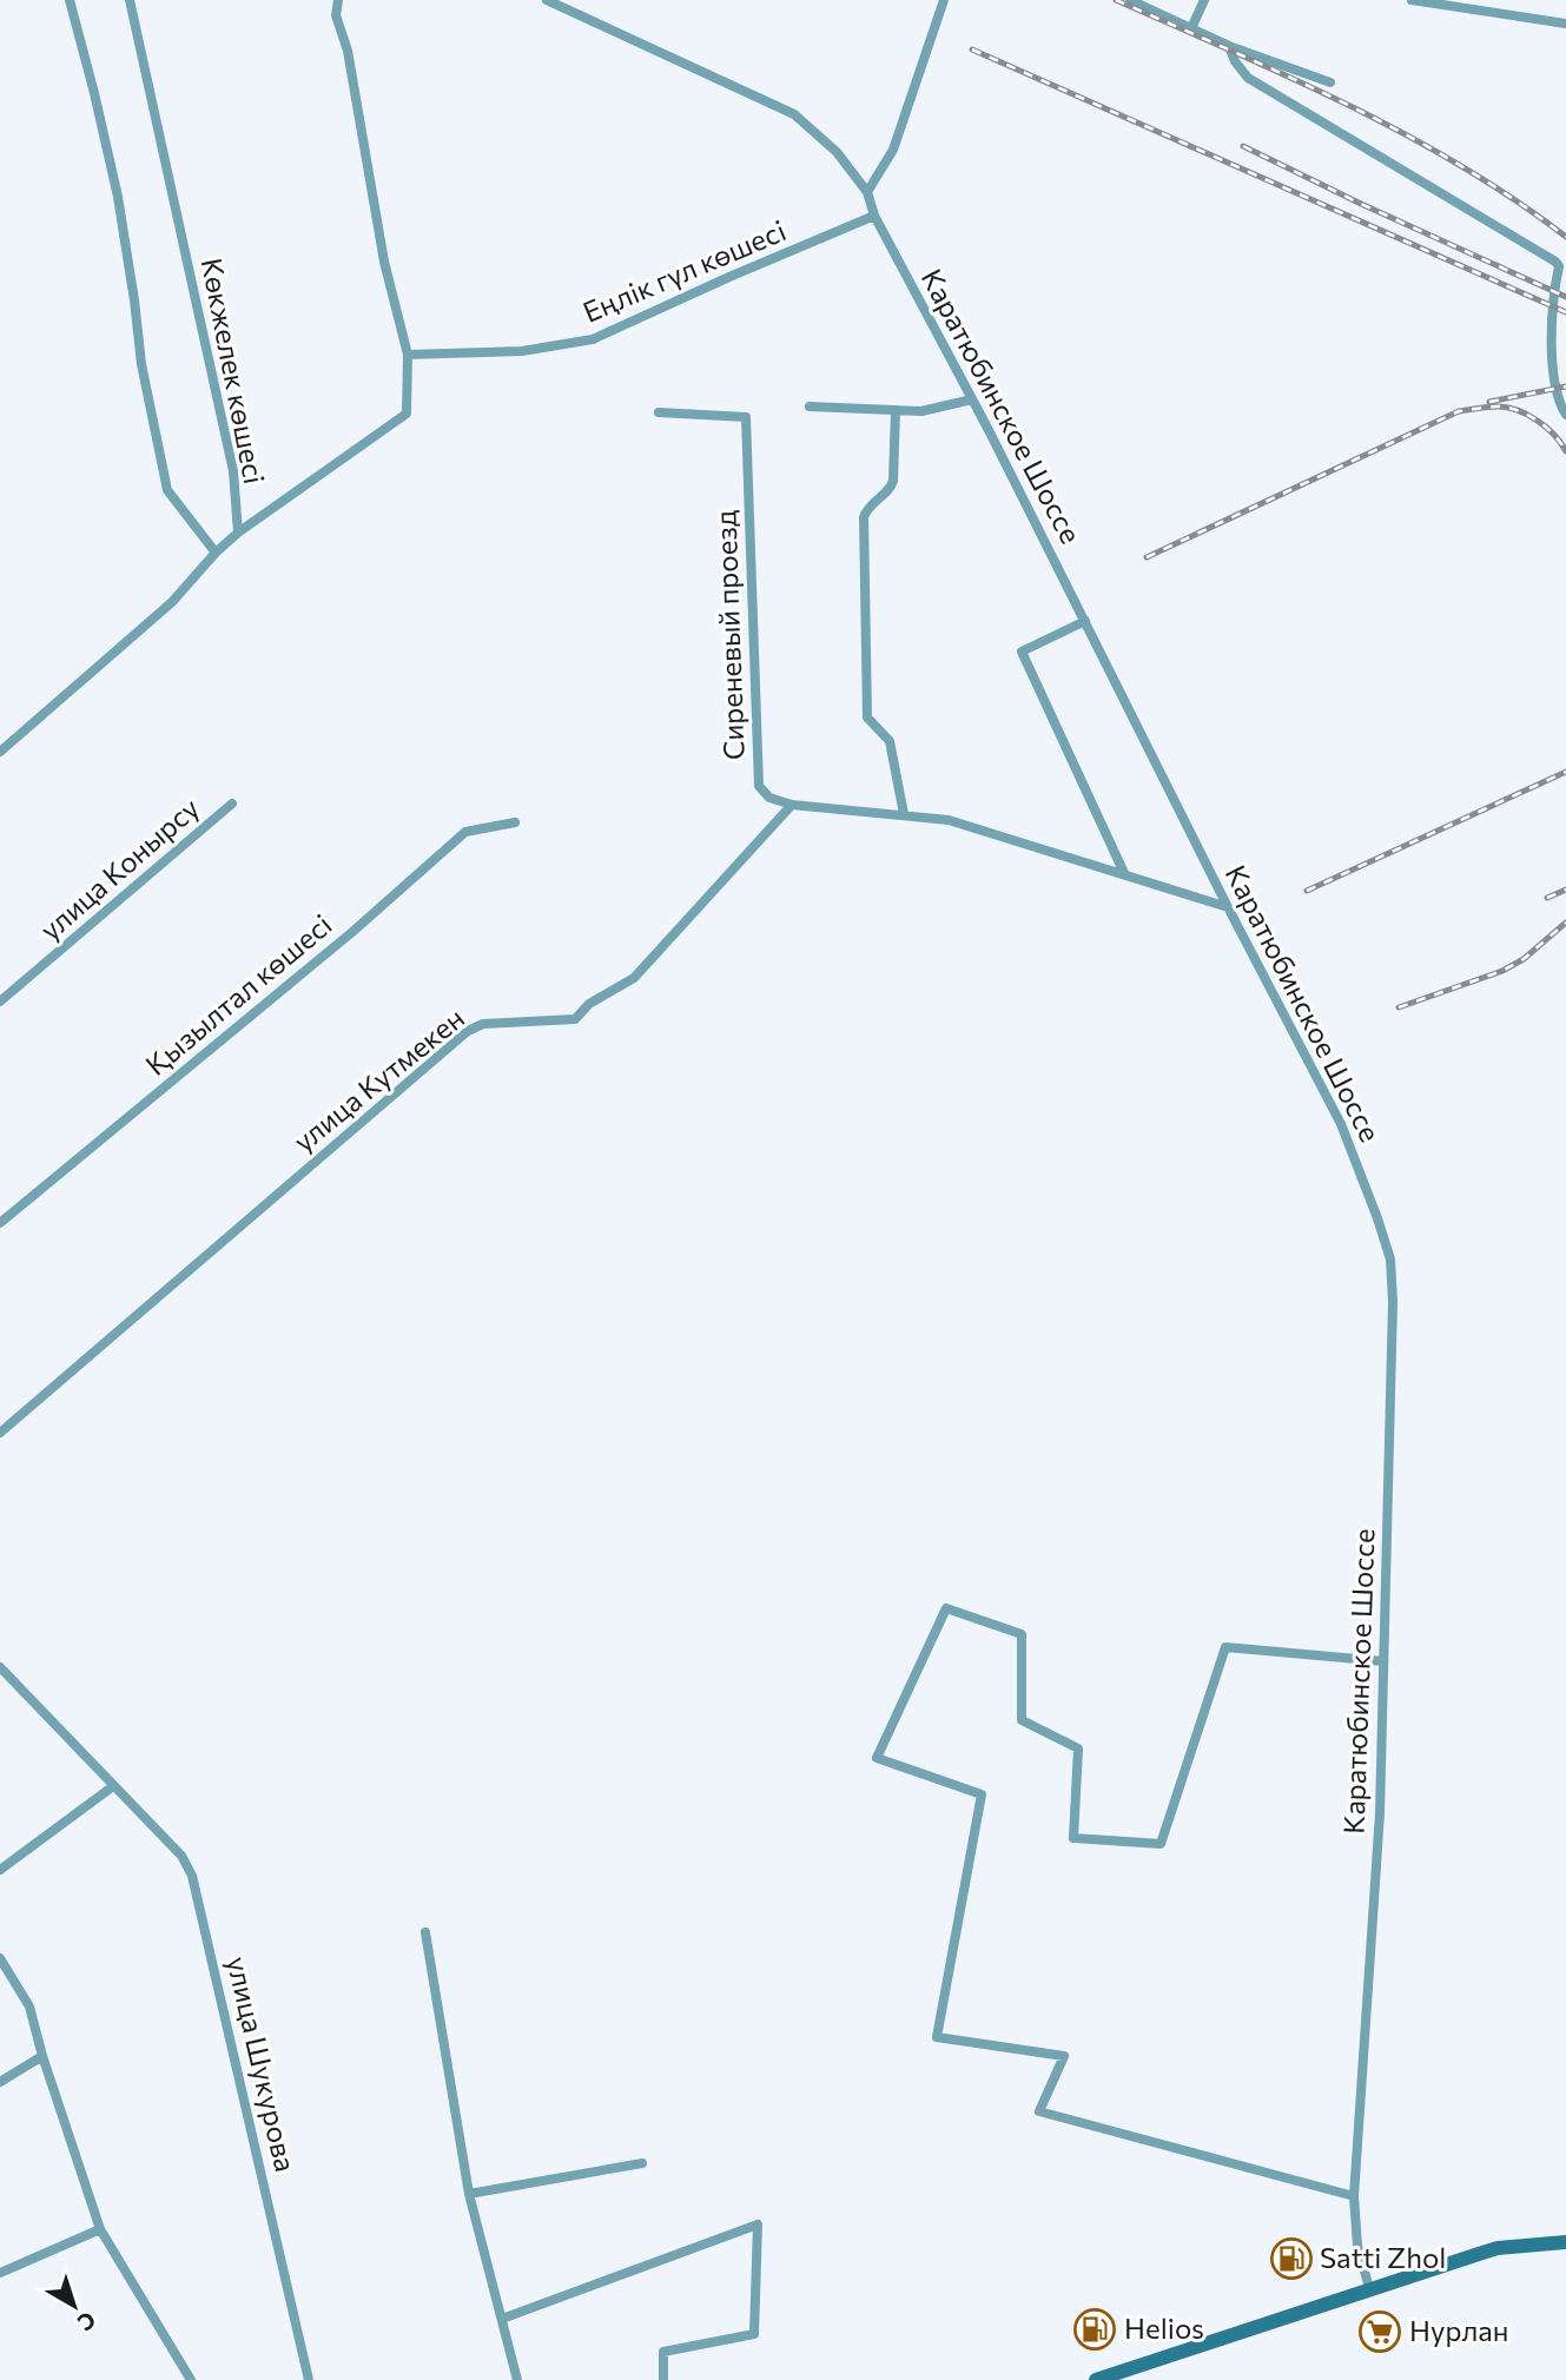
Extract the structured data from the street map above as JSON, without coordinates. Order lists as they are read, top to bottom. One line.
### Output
{"streets":{"street":["Еңлік гүл көшесі","Көкжелек көшесі","Каратюбинское Шоссе","Сиреневый проезд","улица Конырсу","Қызылтал көшесі","улица Кутмекен","улица Шукурова"]},"crossings":[["Еңлік гүл көшесі","Каратюбинское Шоссе"],["Каратюбинское Шоссе","Сиреневый проезд"],["Сиреневый проезд","улица Кутмекен"]],"places":{"fuel station":["Satti Zhol","Helios"],"supermarket":["Нурлан"]},"north":"bottom right"}
